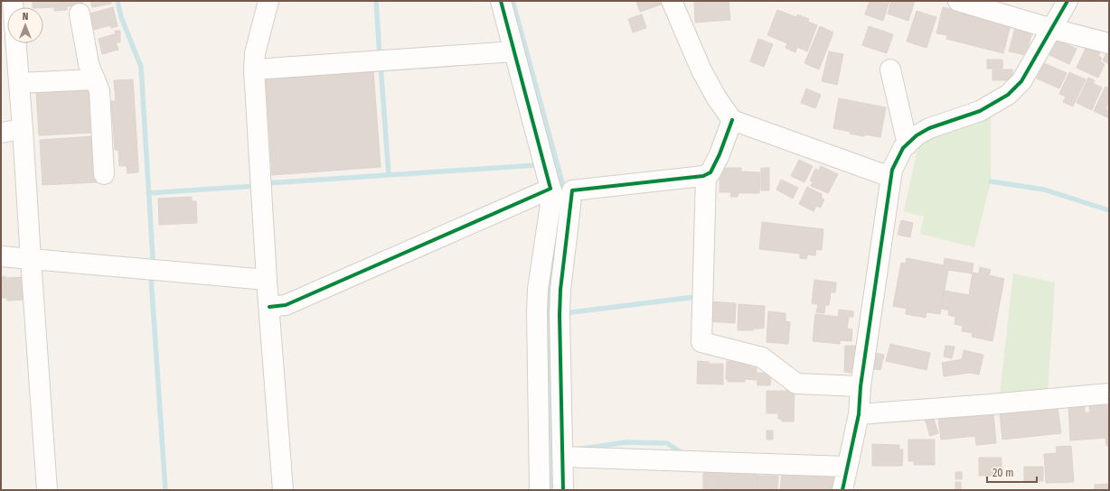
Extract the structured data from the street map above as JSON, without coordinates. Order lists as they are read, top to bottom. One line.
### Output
{"scale_bar":"20 m","north":"top"}
